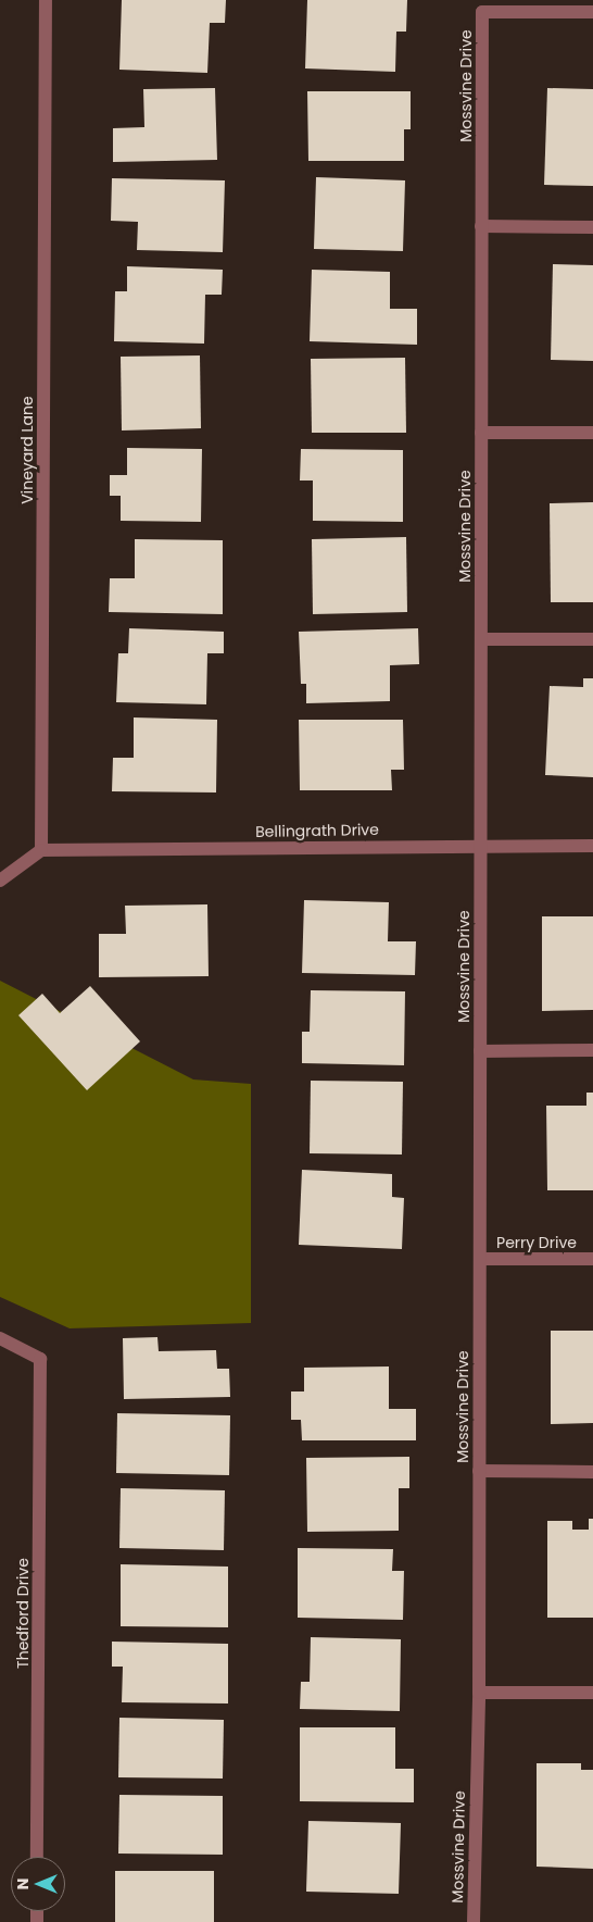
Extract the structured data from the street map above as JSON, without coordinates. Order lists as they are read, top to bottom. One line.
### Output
{"streets":{"street":["Mossvine Drive","Vineyard Lane","Bellingrath Drive","Perry Drive","Thedford Drive"]},"crossings":[["Mossvine Drive","Bellingrath Drive"],["Mossvine Drive","Perry Drive"],["Vineyard Lane","Bellingrath Drive"]],"north":"left"}
